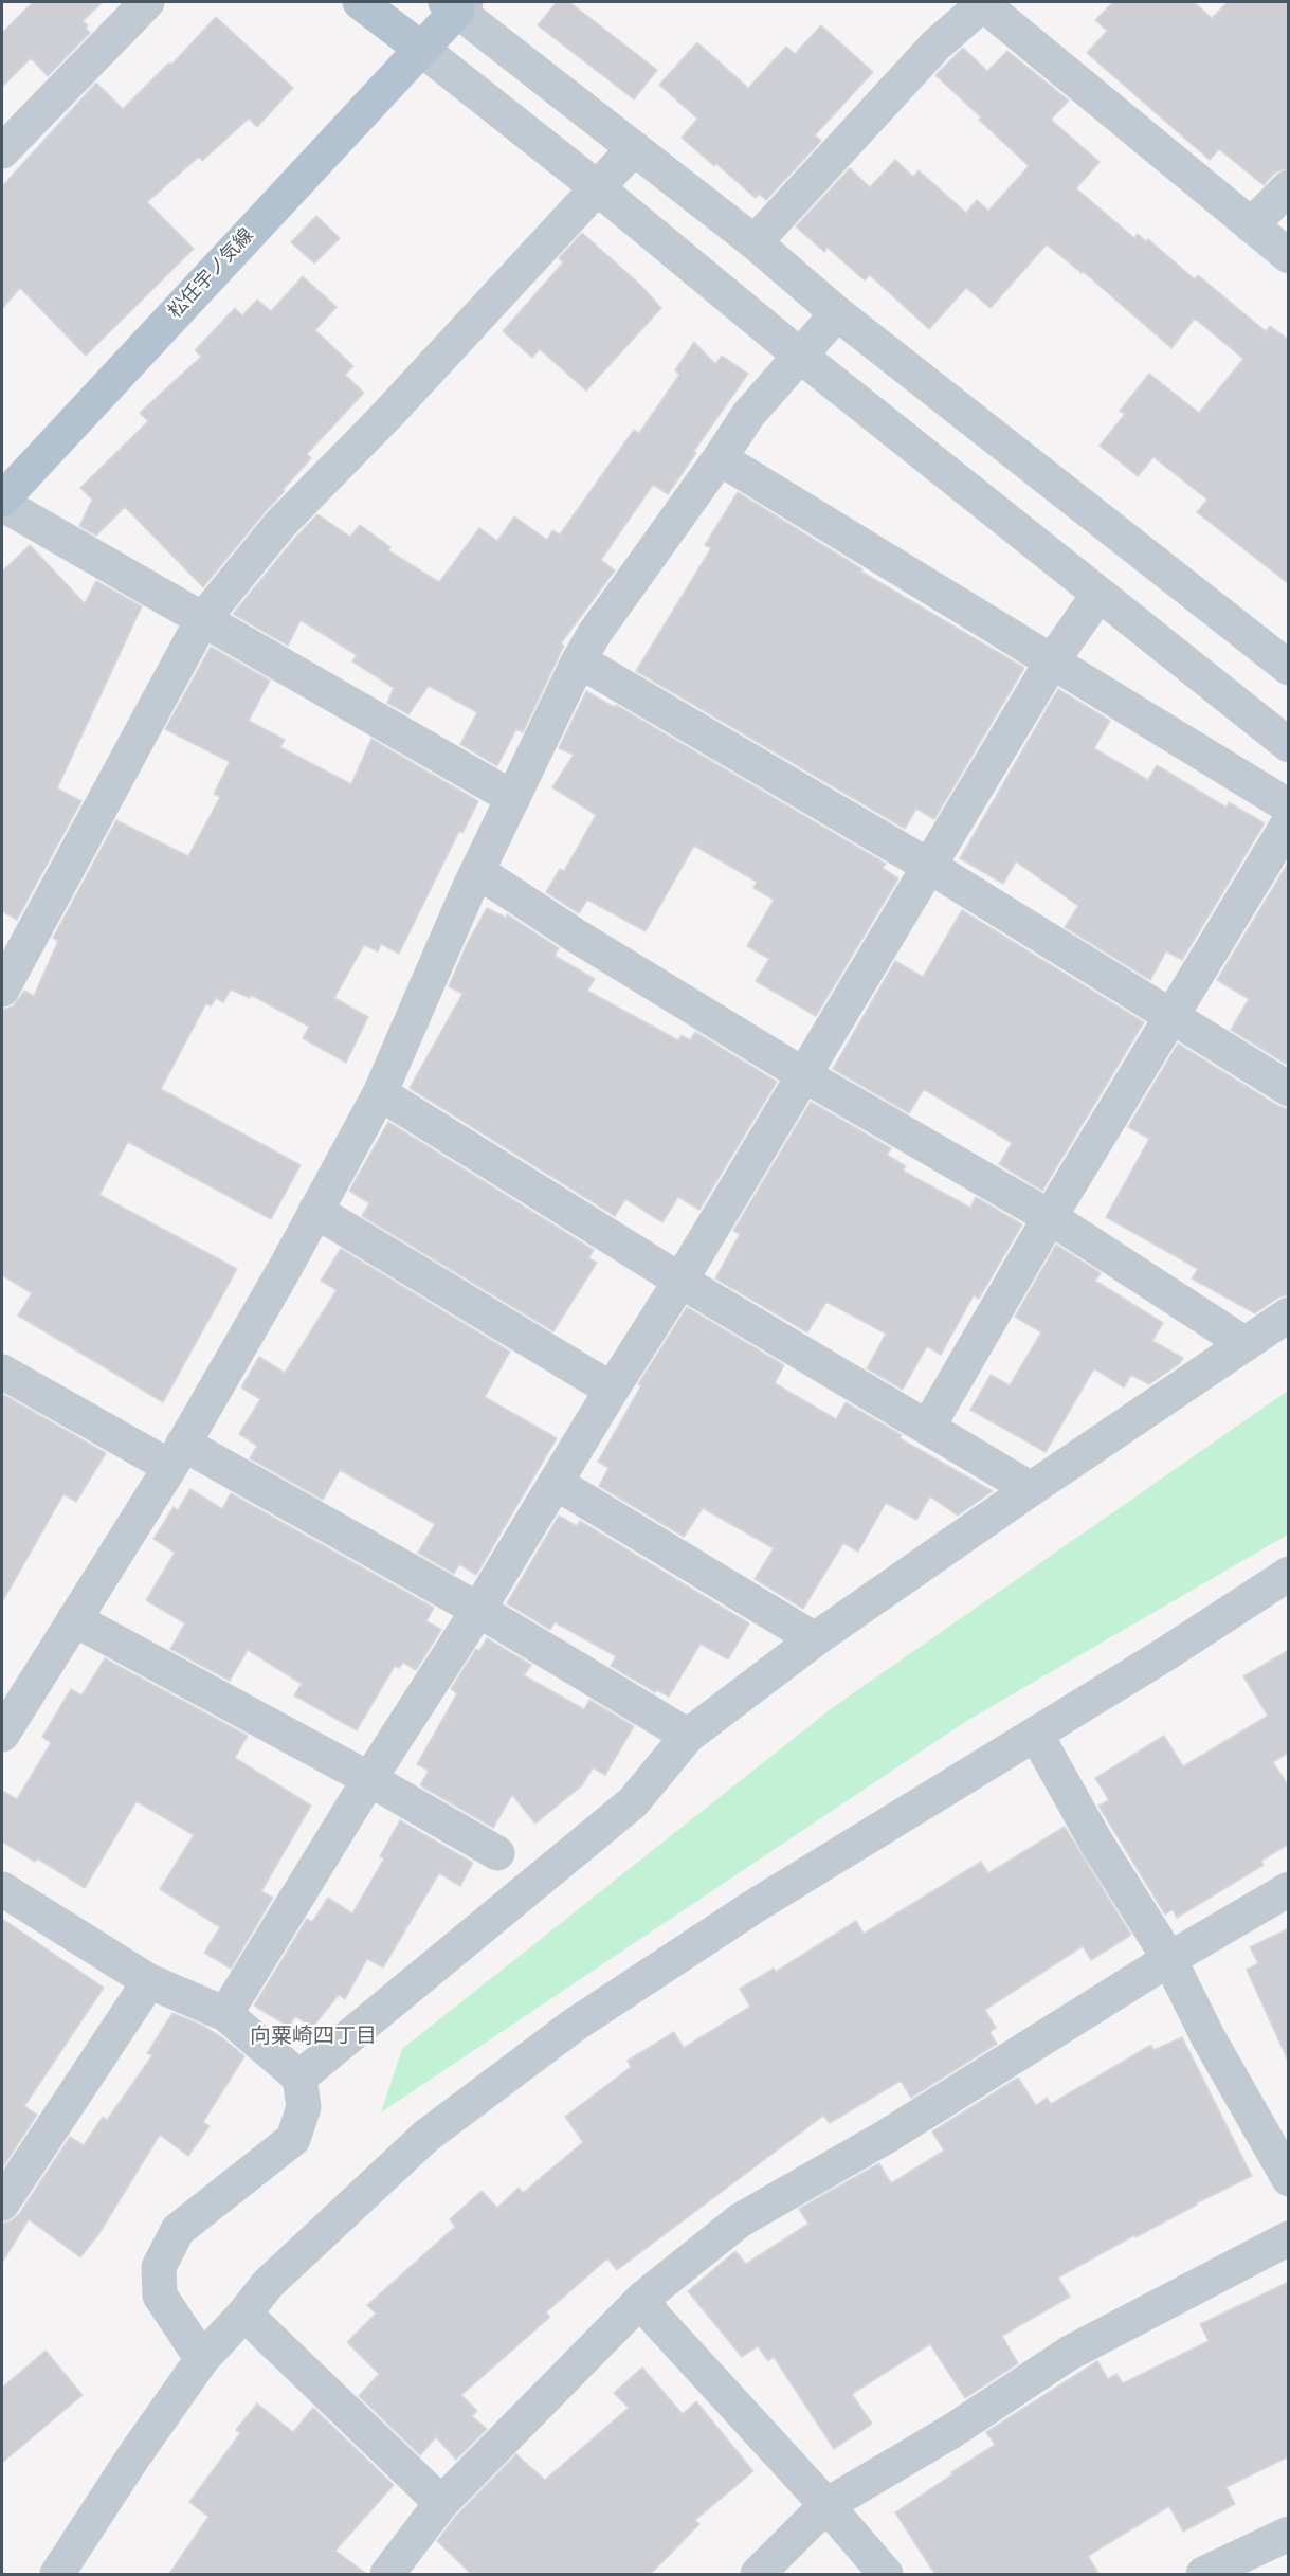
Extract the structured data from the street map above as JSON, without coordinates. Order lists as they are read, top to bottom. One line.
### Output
{"streets":{"main road":["松任宇ノ気線"]},"districts":["向粟崎四丁目"]}
